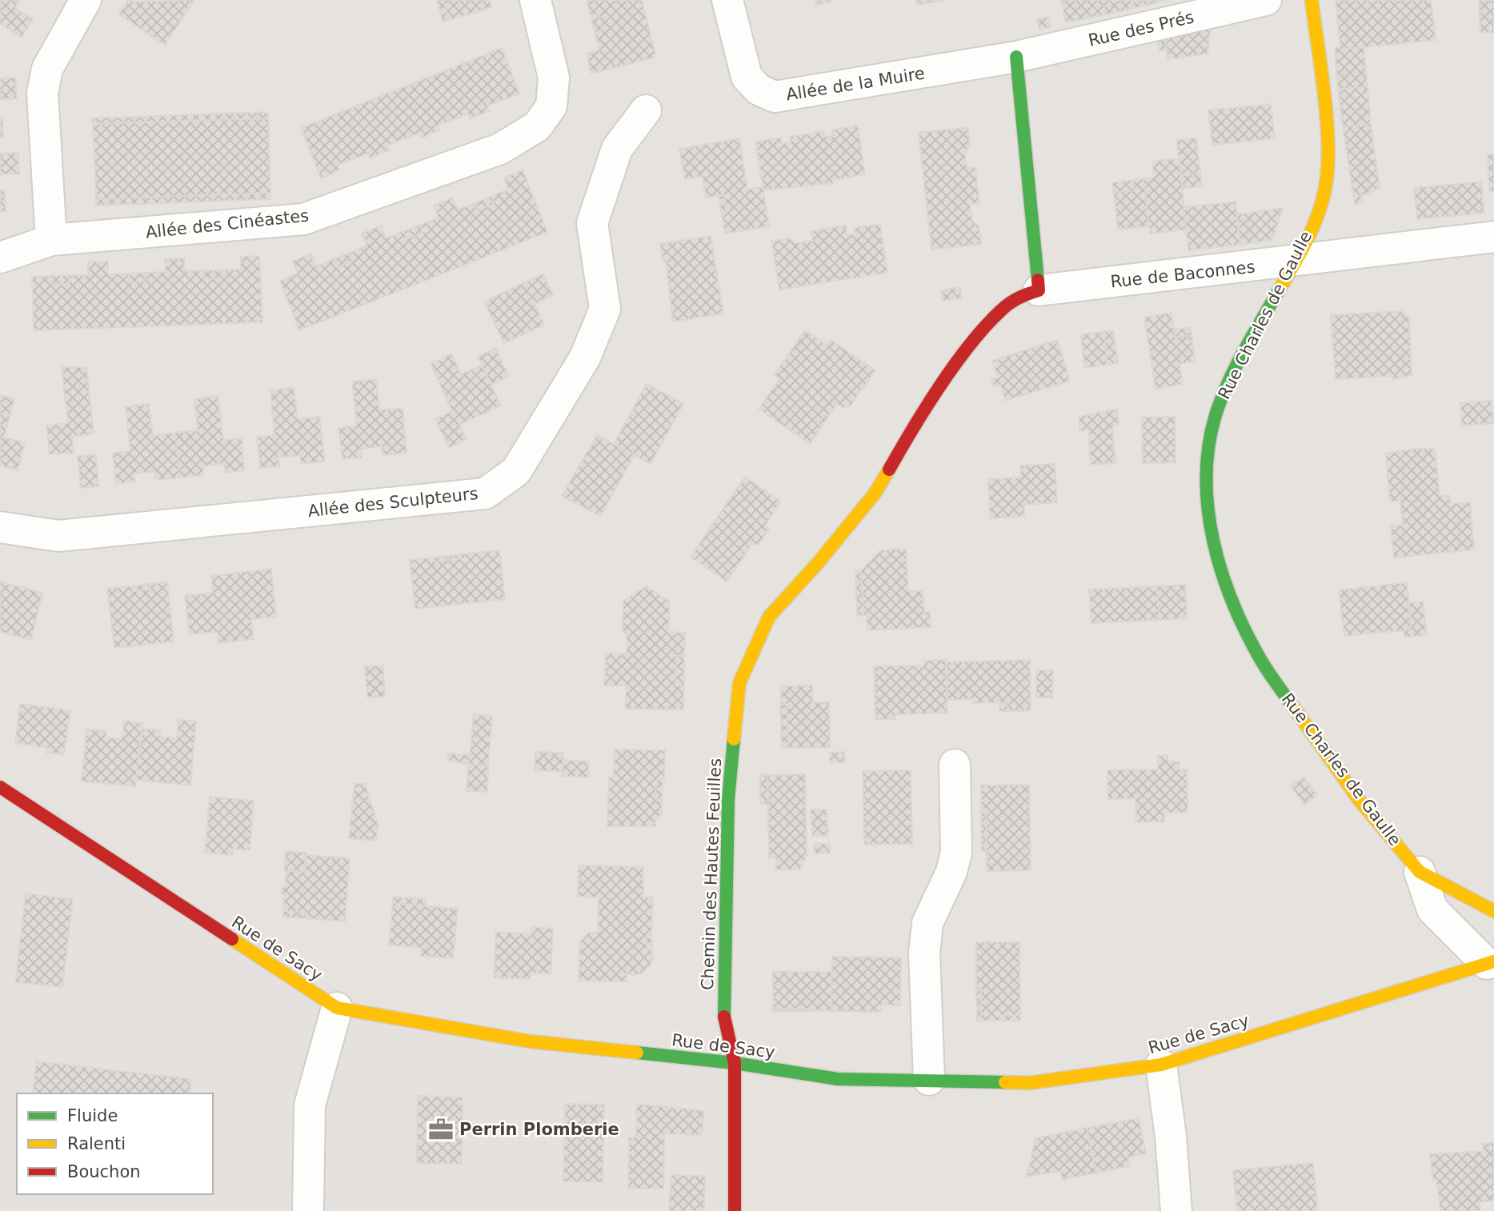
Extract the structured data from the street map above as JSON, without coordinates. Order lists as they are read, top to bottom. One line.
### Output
{"streets":{"street":["Rue des Prés","Allée de la Muire","Allée des Cinéastes","Rue de Baconnes","Rue Charles de Gaulle","Allée des Sculpteurs","Chemin des Hautes Feuilles","Rue de Sacy"]},"crossings":[["Rue des Prés","Allée de la Muire"],["Rue de Baconnes","Rue Charles de Gaulle"],["Rue de Baconnes","Chemin des Hautes Feuilles"],["Rue Charles de Gaulle","Rue de Sacy"],["Chemin des Hautes Feuilles","Rue de Sacy"]],"places":{"office":["Perrin Plomberie"]},"legend":["Fluide","Ralenti","Bouchon"]}
